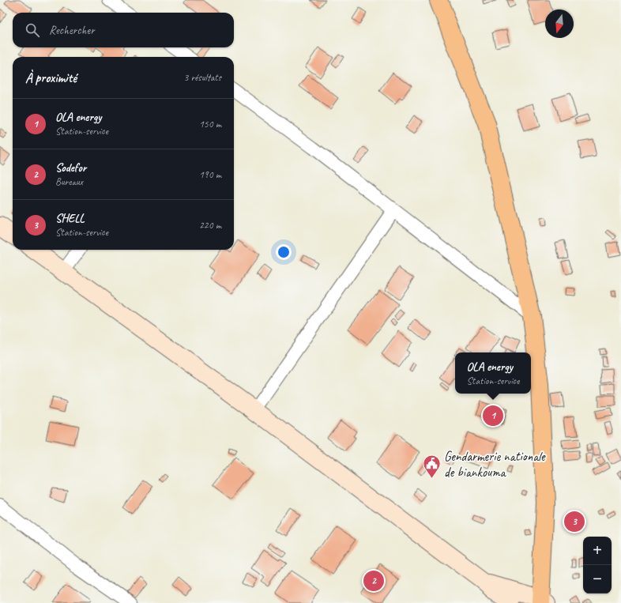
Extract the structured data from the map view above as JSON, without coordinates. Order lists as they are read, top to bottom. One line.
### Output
{"places":{"public building":["Gendarmerie nationale de biankouma"]},"north":"bottom","page":{"search":"Rechercher","heading":["À proximité","3 résultats"],"list":[{"mark":"1","name":"OLA energy","note":"Station-service","value":"150 m"},{"mark":"2","name":"Sodefor","note":"Bureaux","value":"190 m"},{"mark":"3","name":"SHELL","note":"Station-service","value":"220 m"}],"popup":["OLA energy","Station-service"],"pins":["1","3","2"],"map_buttons":["+","−"]}}
